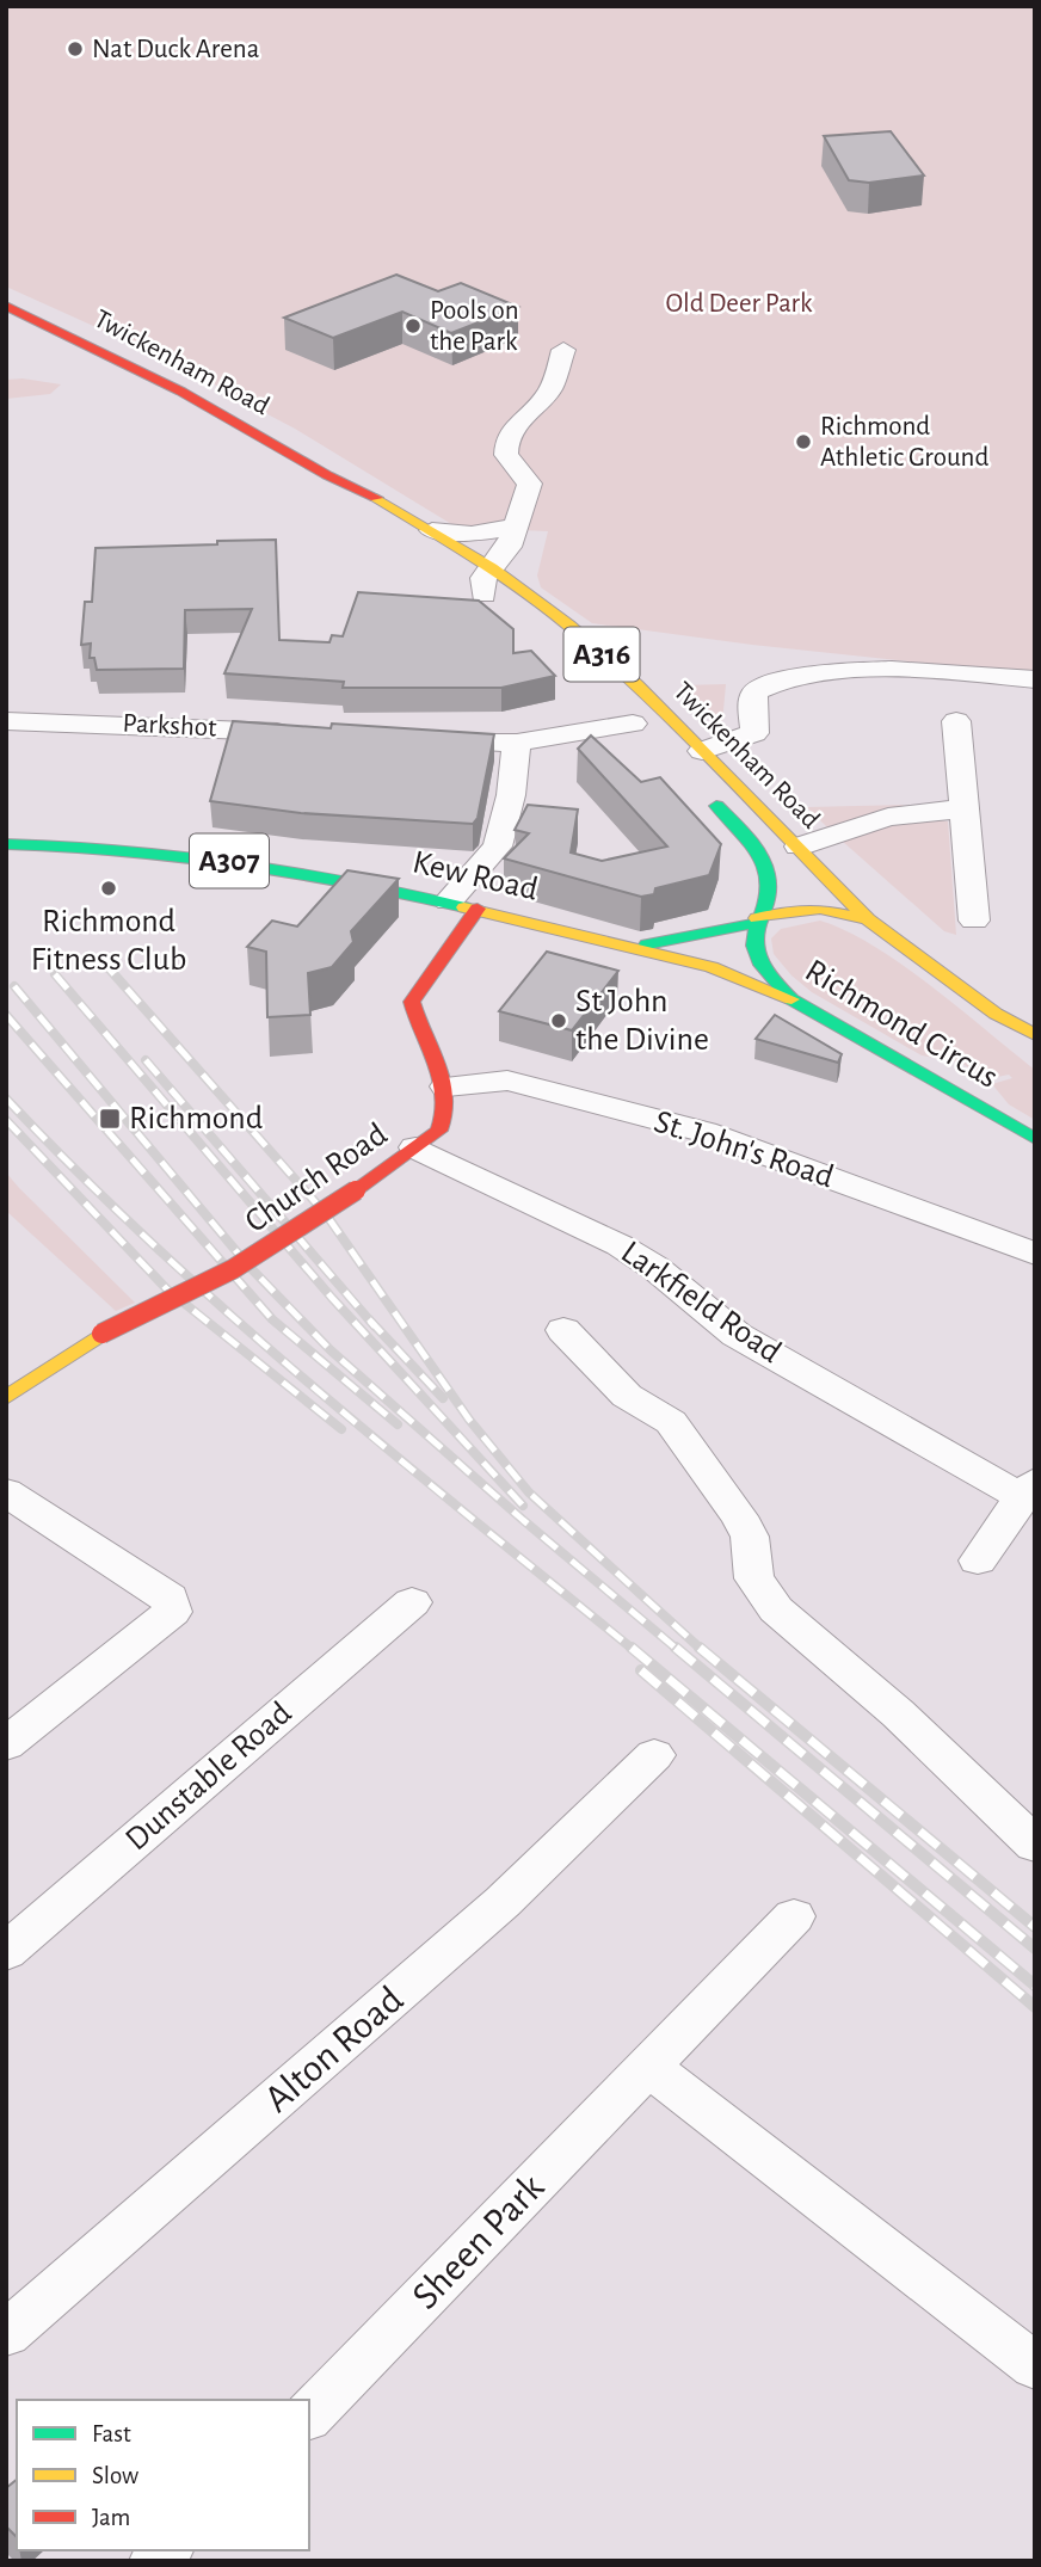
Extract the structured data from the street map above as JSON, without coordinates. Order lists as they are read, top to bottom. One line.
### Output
{"streets":{"main road":["Twickenham Road","A316","A307","Kew Road","Richmond Circus","Church Road"],"street":["Parkshot","St. John's Road","Larkfield Road","Dunstable Road","Alton Road","Sheen Park"]},"crossings":[["Twickenham Road","A307"],["Twickenham Road","Richmond Circus"],["A307","Kew Road"],["A307","Richmond Circus"],["St. John's Road","Church Road"],["Church Road","Larkfield Road"]],"parks":["Old Deer Park"],"places":{"other":["Nat Duck Arena","Pools on the Park","Richmond Athletic Ground","Richmond Fitness Club","St John the Divine"],"transit":["Richmond"]},"legend":["Fast","Slow","Jam"]}
